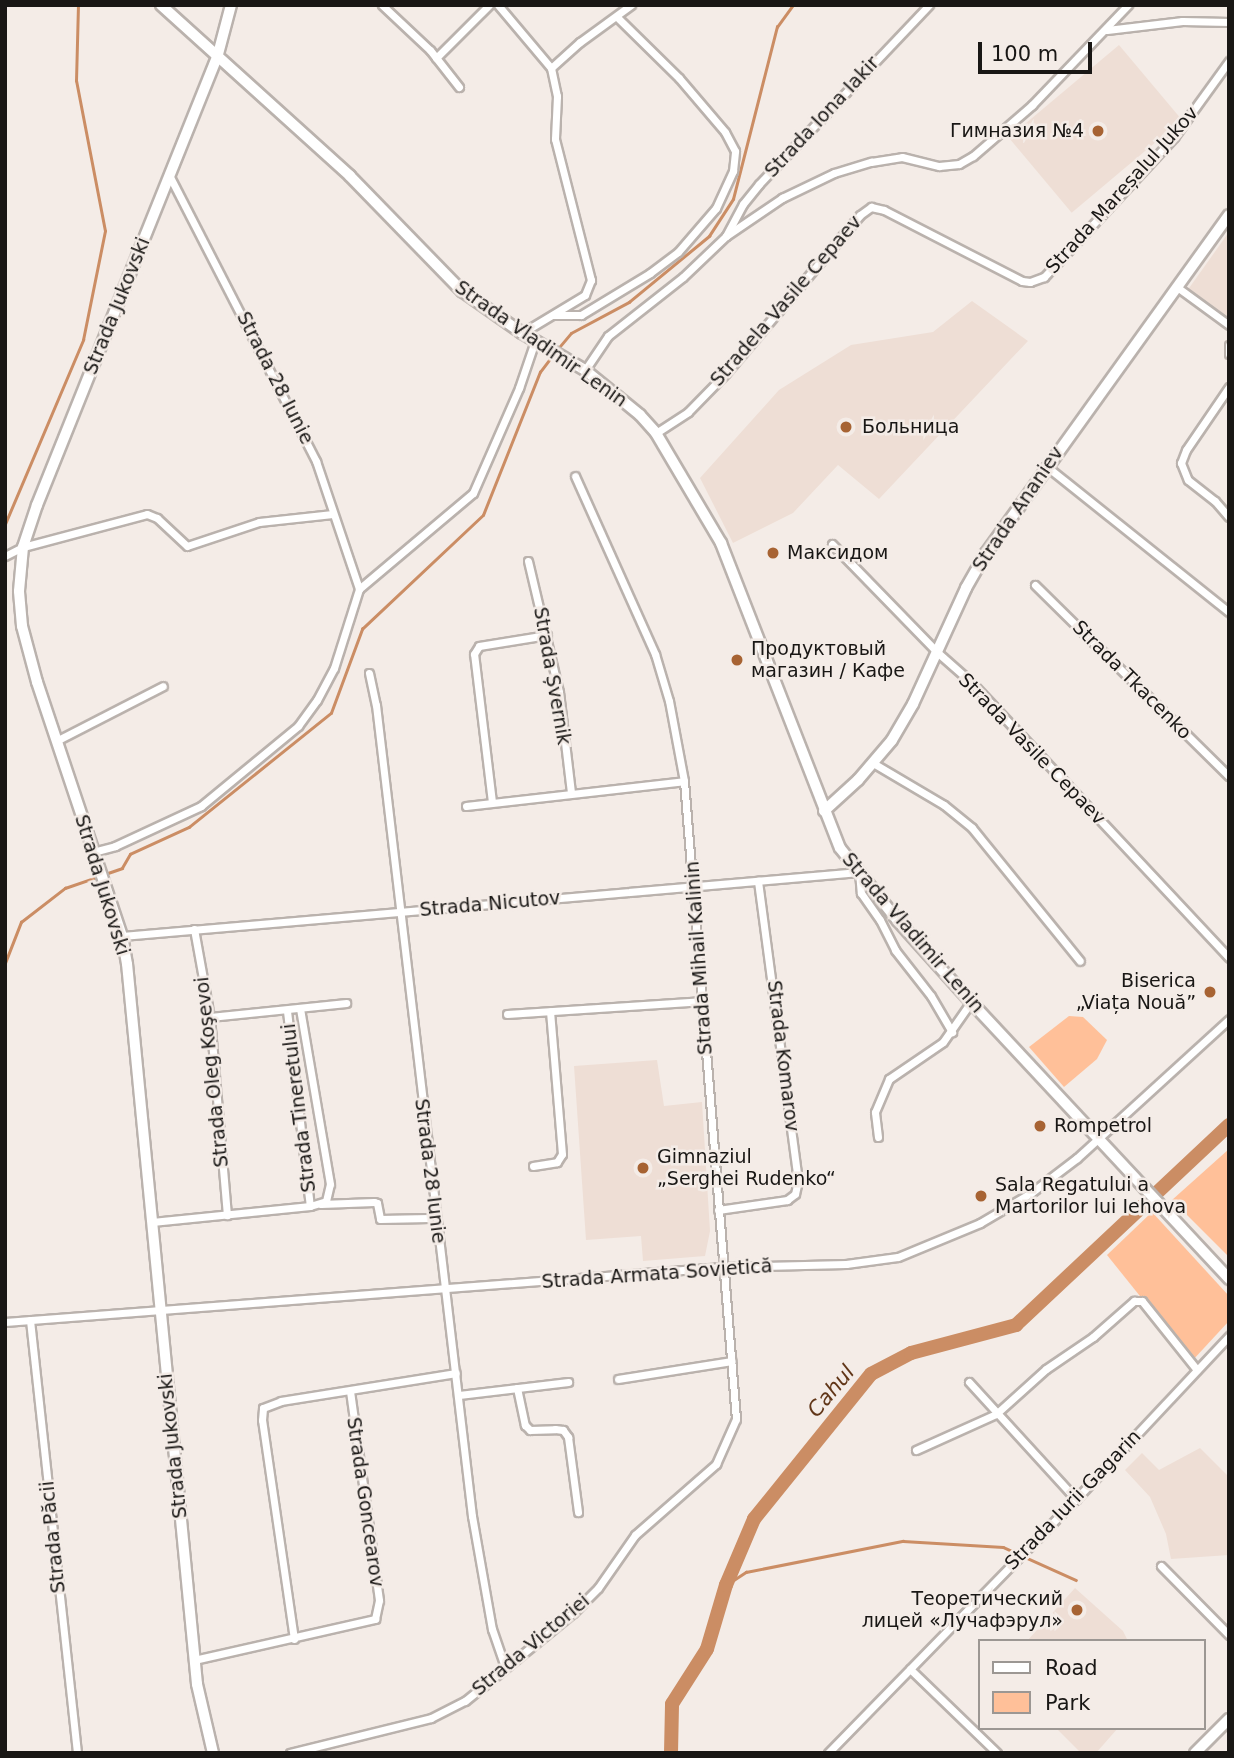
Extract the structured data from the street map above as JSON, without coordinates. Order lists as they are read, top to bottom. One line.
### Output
{"streets":{"main road":["Strada Jukovski","Strada Vladimir Lenin","Strada Ananiev"],"street":["Strada Iona Iakir","Strada Mareșalul Jukov","Stradela Vasile Cepaev","Strada 28 Iunie","Strada Șvernik","Strada Tkacenko","Strada Vasile Cepaev","Strada Nicutov","Strada Mihail Kalinin","Strada Komarov","Strada Oleg Koşevoi","Strada Tineretului","Strada Armata Sovietică","Strada Iurii Gagarin","Strada Goncearov","Strada Păcii","Strada Victoriei"]},"crossings":[["Strada Mareșalul Jukov","Stradela Vasile Cepaev"],["Stradela Vasile Cepaev","Strada Vladimir Lenin"],["Strada Jukovski","Strada Vladimir Lenin"],["Strada Jukovski","Strada 28 Iunie"],["Strada Jukovski","Strada Nicutov"],["Strada Jukovski","Strada Armata Sovietică"],["Strada Vladimir Lenin","Strada Ananiev"],["Strada Vladimir Lenin","Strada Nicutov"],["Strada Vladimir Lenin","Strada Armata Sovietică"],["Strada 28 Iunie","Strada Nicutov"],["Strada 28 Iunie","Strada Armata Sovietică"],["Strada 28 Iunie","Strada Victoriei"],["Strada Ananiev","Strada Vasile Cepaev"],["Strada Nicutov","Strada Mihail Kalinin"],["Strada Nicutov","Strada Komarov"],["Strada Nicutov","Strada Oleg Koşevoi"],["Strada Mihail Kalinin","Strada Komarov"],["Strada Mihail Kalinin","Strada Armata Sovietică"],["Strada Mihail Kalinin","Strada Victoriei"],["Strada Armata Sovietică","Strada Păcii"]],"water":["Cahul"],"places":["Гимназия №4","Больница","Максидом","Продуктовый магазин / Кафе","Biserica „Viața Nouă”","Rompetrol","Gimnaziul „Serghei Rudenko“","Sala Regatului a Martorilor lui Iehova","Теоретический лицей «Лучафэрул»"],"legend":["Road","Park"],"scale_bar":"100 m"}
